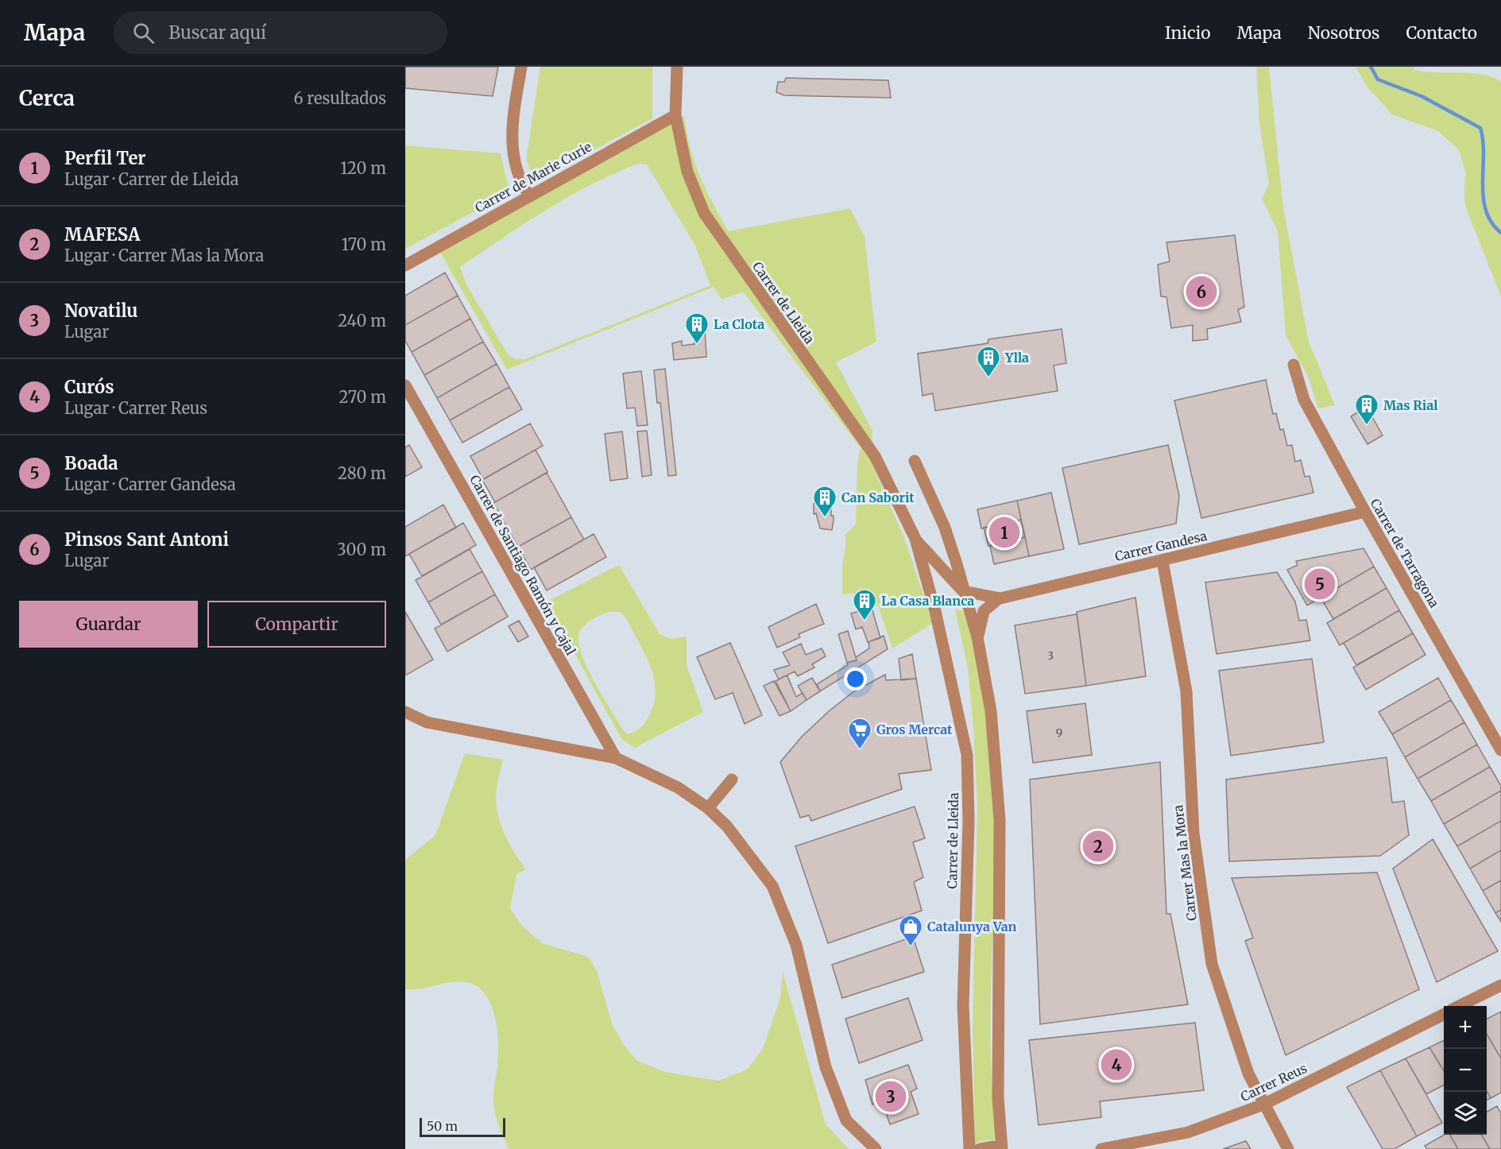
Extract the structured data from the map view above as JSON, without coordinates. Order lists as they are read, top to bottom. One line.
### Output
{"streets":{"street":["Carrer de Marie Curie","Carrer de Lleida","Carrer Gandesa","Carrer de Tarragona","Carrer de Santiago Ramón y Cajal","Carrer Mas la Mora","Carrer Reus"]},"crossings":[["Carrer de Marie Curie","Carrer de Lleida"],["Carrer de Lleida","Carrer Gandesa"],["Carrer Gandesa","Carrer de Tarragona"],["Carrer Gandesa","Carrer Mas la Mora"],["Carrer Mas la Mora","Carrer Reus"]],"places":{"building":["La Clota","Ylla","Mas Rial","Can Saborit","La Casa Blanca"],"supermarket":["Gros Mercat"],"shop":["Catalunya Van"]},"house_numbers":["3","9"],"scale_bar":"50 m","page":{"header":"Mapa","search":"Buscar aquí","nav":["Inicio","Mapa","Nosotros","Contacto"],"heading":["Cerca","6 resultados"],"list":[{"mark":"1","name":"Perfil Ter","note":"Lugar · Carrer de Lleida","value":"120 m"},{"mark":"2","name":"MAFESA","note":"Lugar · Carrer Mas la Mora","value":"170 m"},{"mark":"3","name":"Novatilu","note":"Lugar","value":"240 m"},{"mark":"4","name":"Curós","note":"Lugar · Carrer Reus","value":"270 m"},{"mark":"5","name":"Boada","note":"Lugar · Carrer Gandesa","value":"280 m"},{"mark":"6","name":"Pinsos Sant Antoni","note":"Lugar","value":"300 m"}],"pins":["6","1","5","2","4","3"],"buttons":["Guardar","Compartir"],"map_buttons":["+","−"],"scale":"50 m"}}
